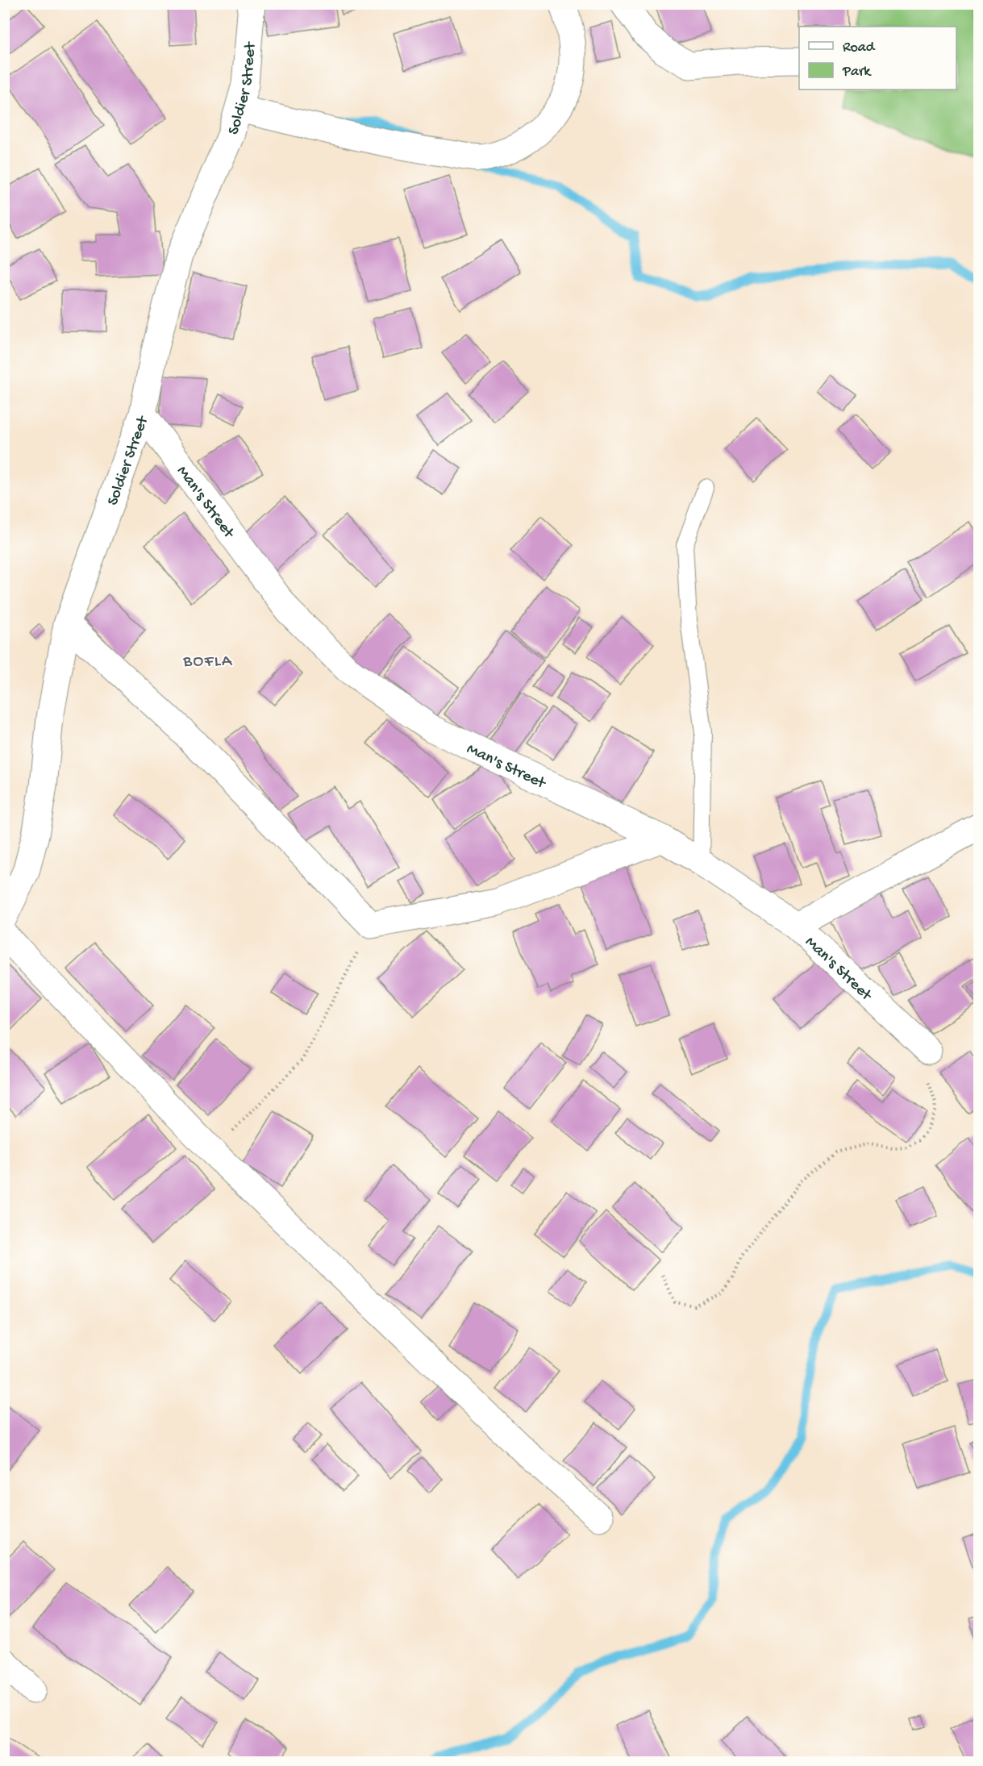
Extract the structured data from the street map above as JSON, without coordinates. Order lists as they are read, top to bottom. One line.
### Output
{"streets":{"street":["Soldier Street","Man's Street"]},"crossings":[["Soldier Street","Man's Street"]],"districts":["BOFLA"],"legend":["Road","Park"]}
